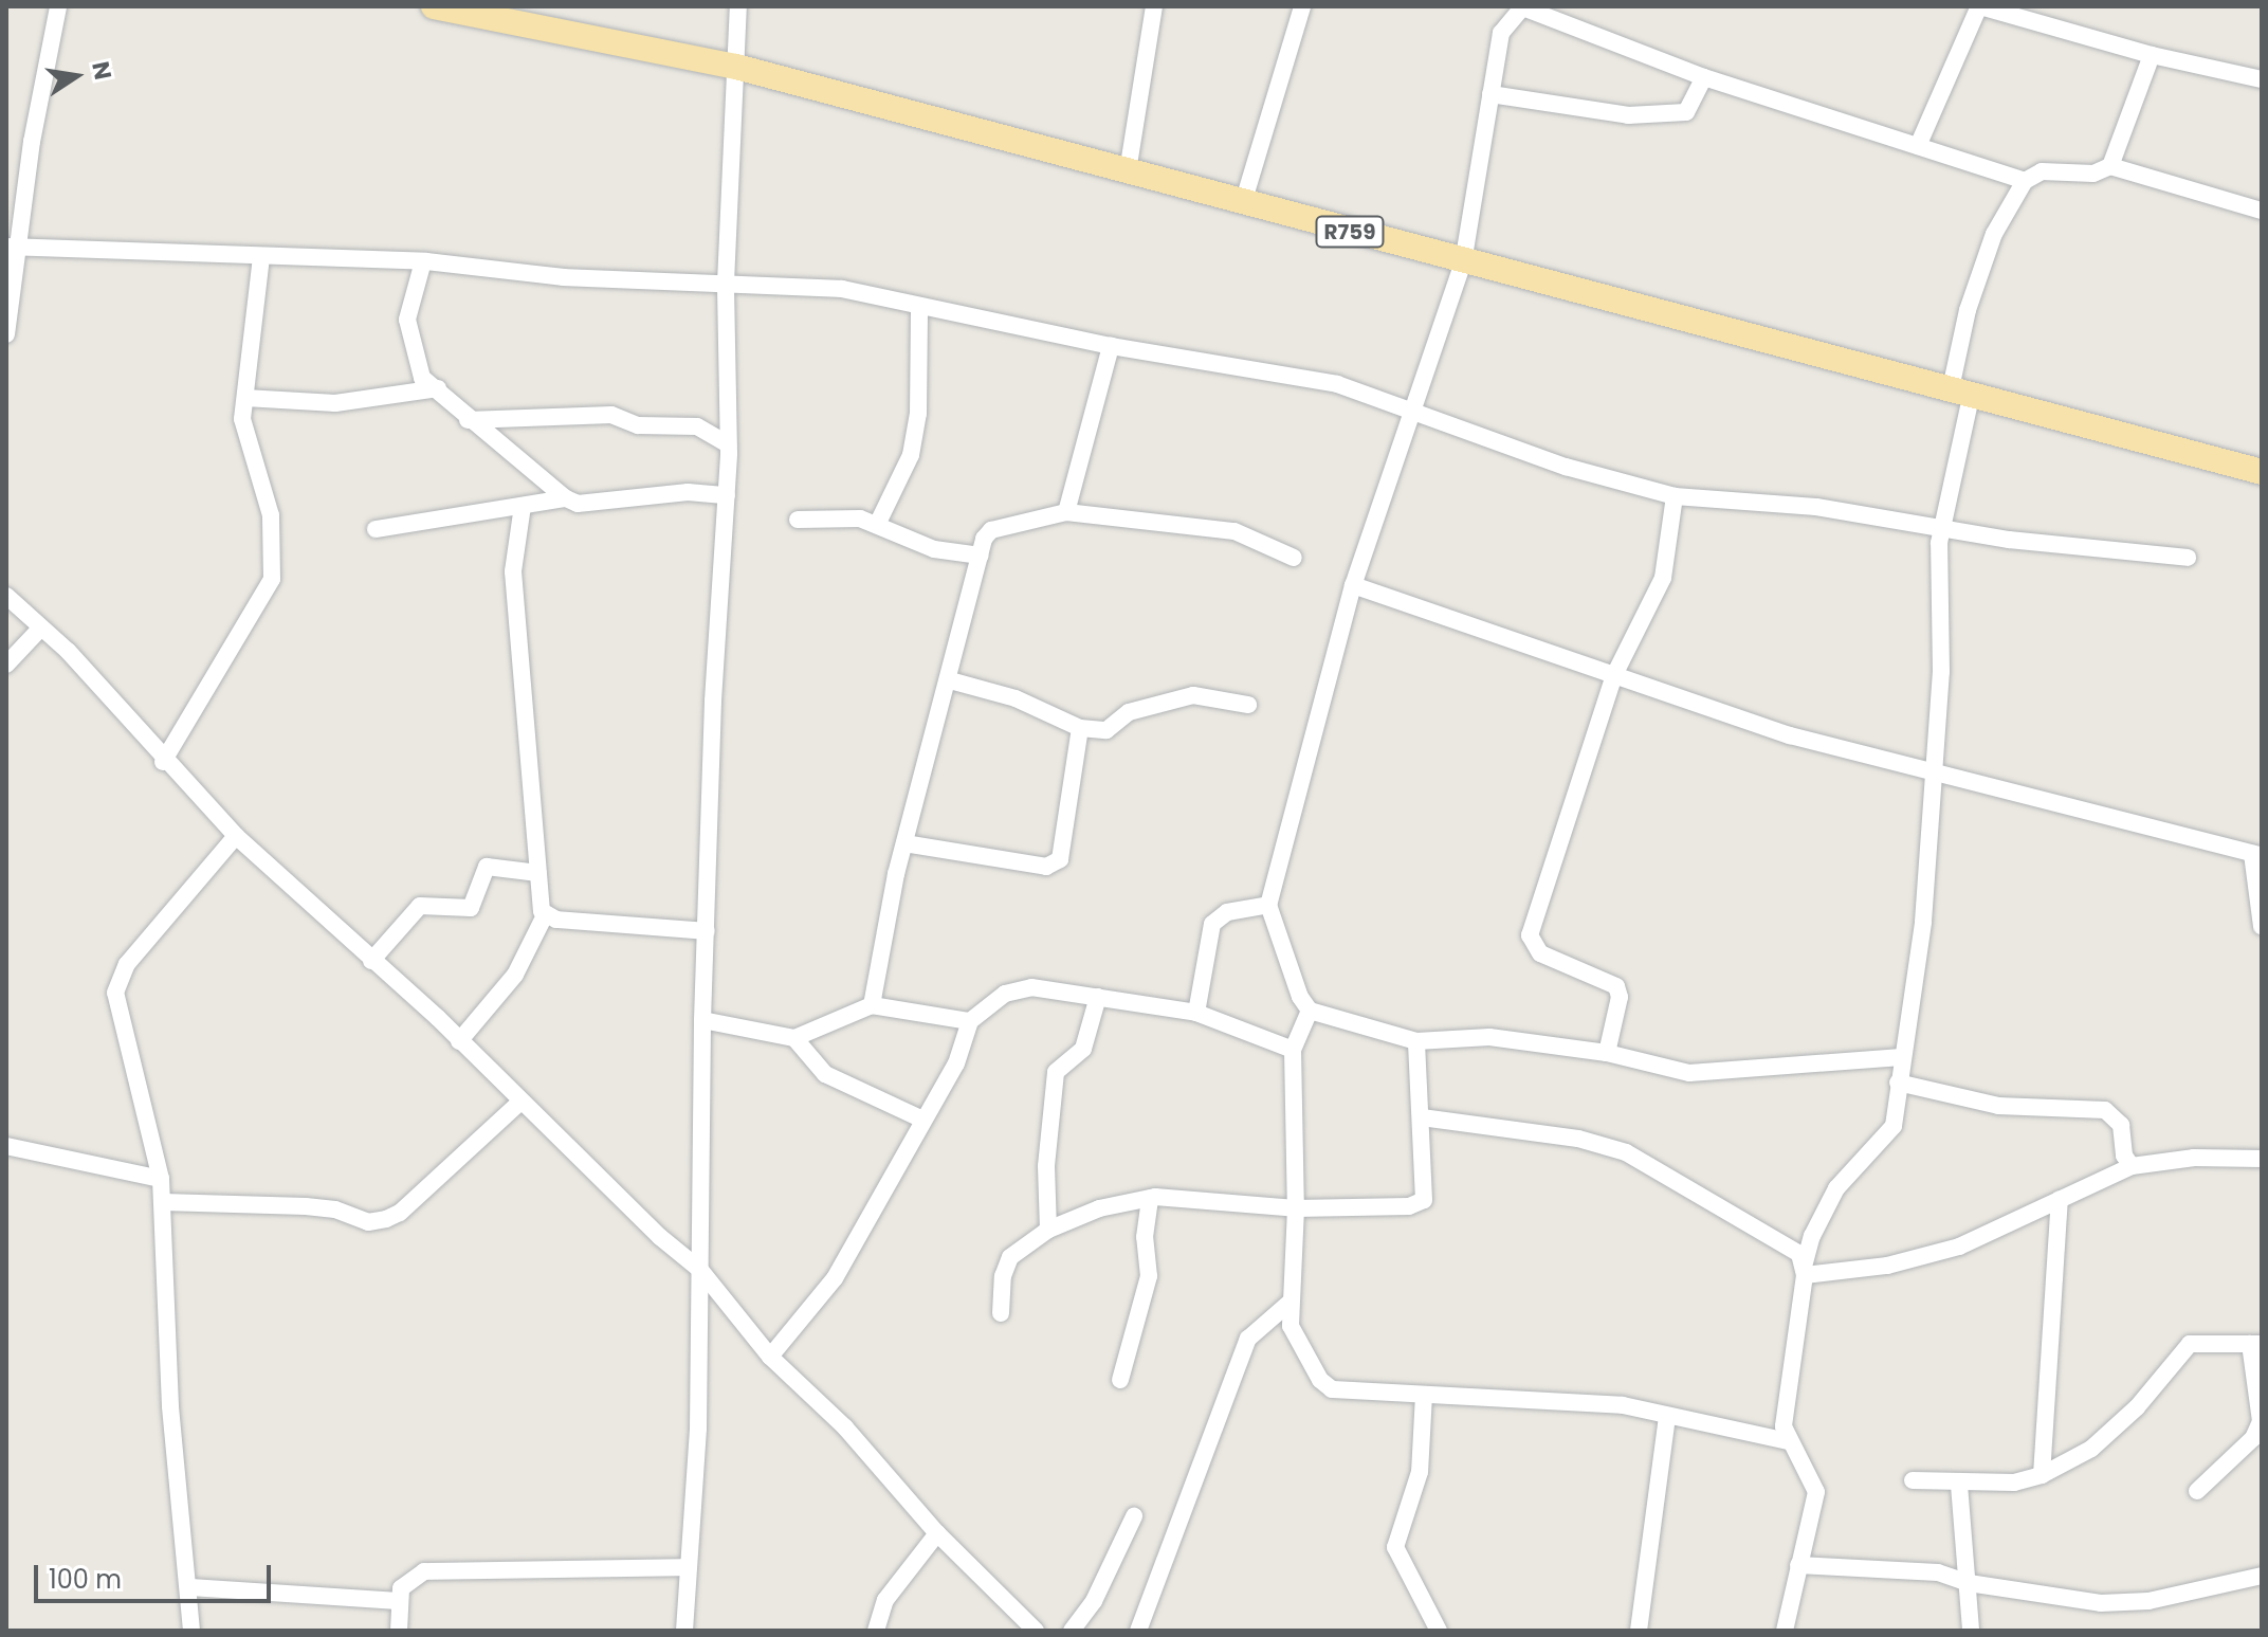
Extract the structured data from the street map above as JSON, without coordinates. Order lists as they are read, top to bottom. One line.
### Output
{"streets":{"main road":["R759"]},"scale_bar":"100 m","north":"right"}
